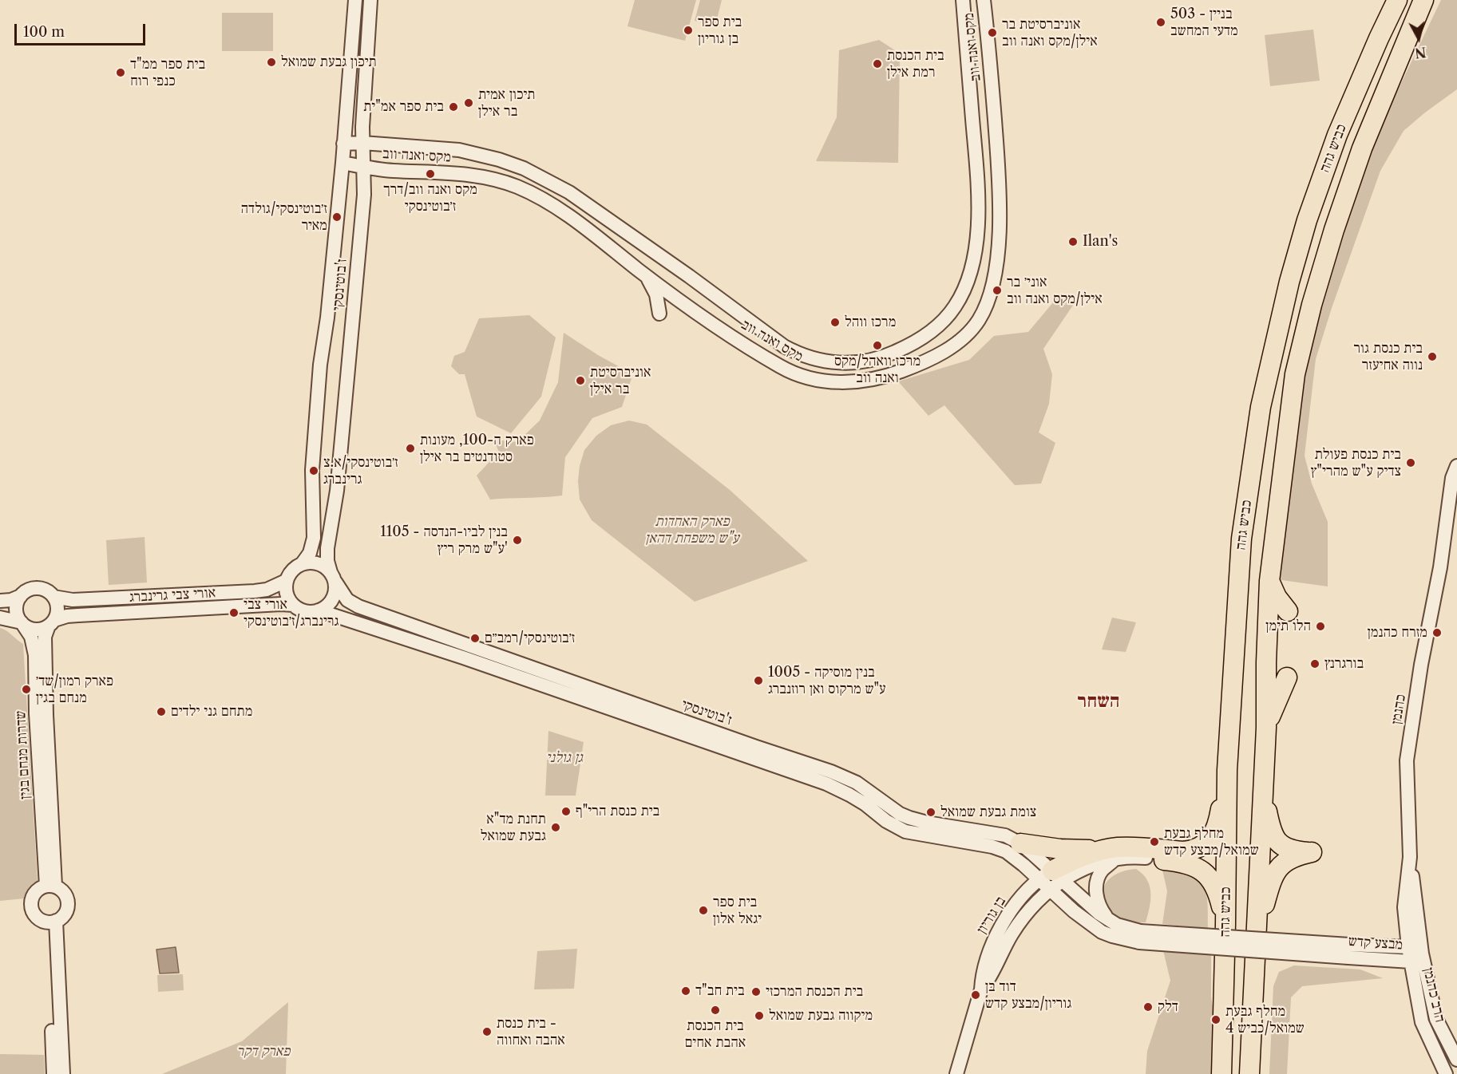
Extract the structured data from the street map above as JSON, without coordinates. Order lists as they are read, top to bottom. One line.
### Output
{"streets":{"highway":["כביש גהה"],"street":["מקס ואנה ווב","ז'בוטינסקי","אורי צבי גרינברג","כהנמן","שדרות מנחם בגין","בן גוריון","מבצע קדש","הרב כהנמן"]},"crossings":[["מקס ואנה ווב","ז'בוטינסקי"],["ז'בוטינסקי","אורי צבי גרינברג"],["ז'בוטינסקי","בן גוריון"],["ז'בוטינסקי","מבצע קדש"],["אורי צבי גרינברג","שדרות מנחם בגין"],["כהנמן","מבצע קדש"],["כהנמן","הרב כהנמן"],["בן גוריון","מבצע קדש"],["מבצע קדש","הרב כהנמן"]],"districts":["השחר"],"parks":["פארק האחדות ע\"ש משפחת דהאן","גן גולני","פארק דקר"],"places":["503 - בניין מדעי המחשב","בית ספר בן גוריון","אוניברסיטת בר אילן/מקס ואנה ווב","תיכון גבעת שמואל","בית הכנסת רמת אילן","בית ספר ממ\"ד כנפי רוח","תיכון אמית בר אילן","בית ספר אמ\"ית","מקס ואנה ווב/דרך ז׳בוטינסקי","ז׳בוטינסקי/גולדה מאיר","Ilan's","אוני׳ בר אילן/מקס ואנה ווב","מרכז ווהל","מרכז וואהל/מקס ואנה ווב","בית כנסת גור נווה אחיעזר","אוניברסיטת בר אילן","פארק ה-100, מעונות סטודנטים בר אילן","בית כנסת פעולת צדיק ע\"ש מהרי\"ץ","ז׳בוטינסקי/א.צ גרינברג","1105 - בנין לביו-הנדסה ע\"ש מרק ריץ'","אורי צבי גרינברג/ז׳בוטינסקי","הלו תימן","מזרח כהנמן","ז׳בוטינסקי/רמב״ם","בורגרנץ","1005 - בנין מוסיקה ע\"ש מרקוס ואן רוזנברג","פארק רמון/שד׳ מנחם בגין","מתחם גני ילדים","בית כנסת הרי\"ף","צומת גבעת שמואל","תחנת מד\"א גבעת שמואל","מחלף גבעת שמואל/מבצע קדש","בית ספר יגאל אלון","בית חב\"ד","בית הכנסת המרכזי","דוד בן גוריון/מבצע קדש","דלק","בית הכנסת אהבת אחים","מיקווה גבעת שמואל","מחלף גבעת שמואל/כביש 4","בית כנסת - אהבה ואחווה"],"scale_bar":"100 m","north":"bottom"}
